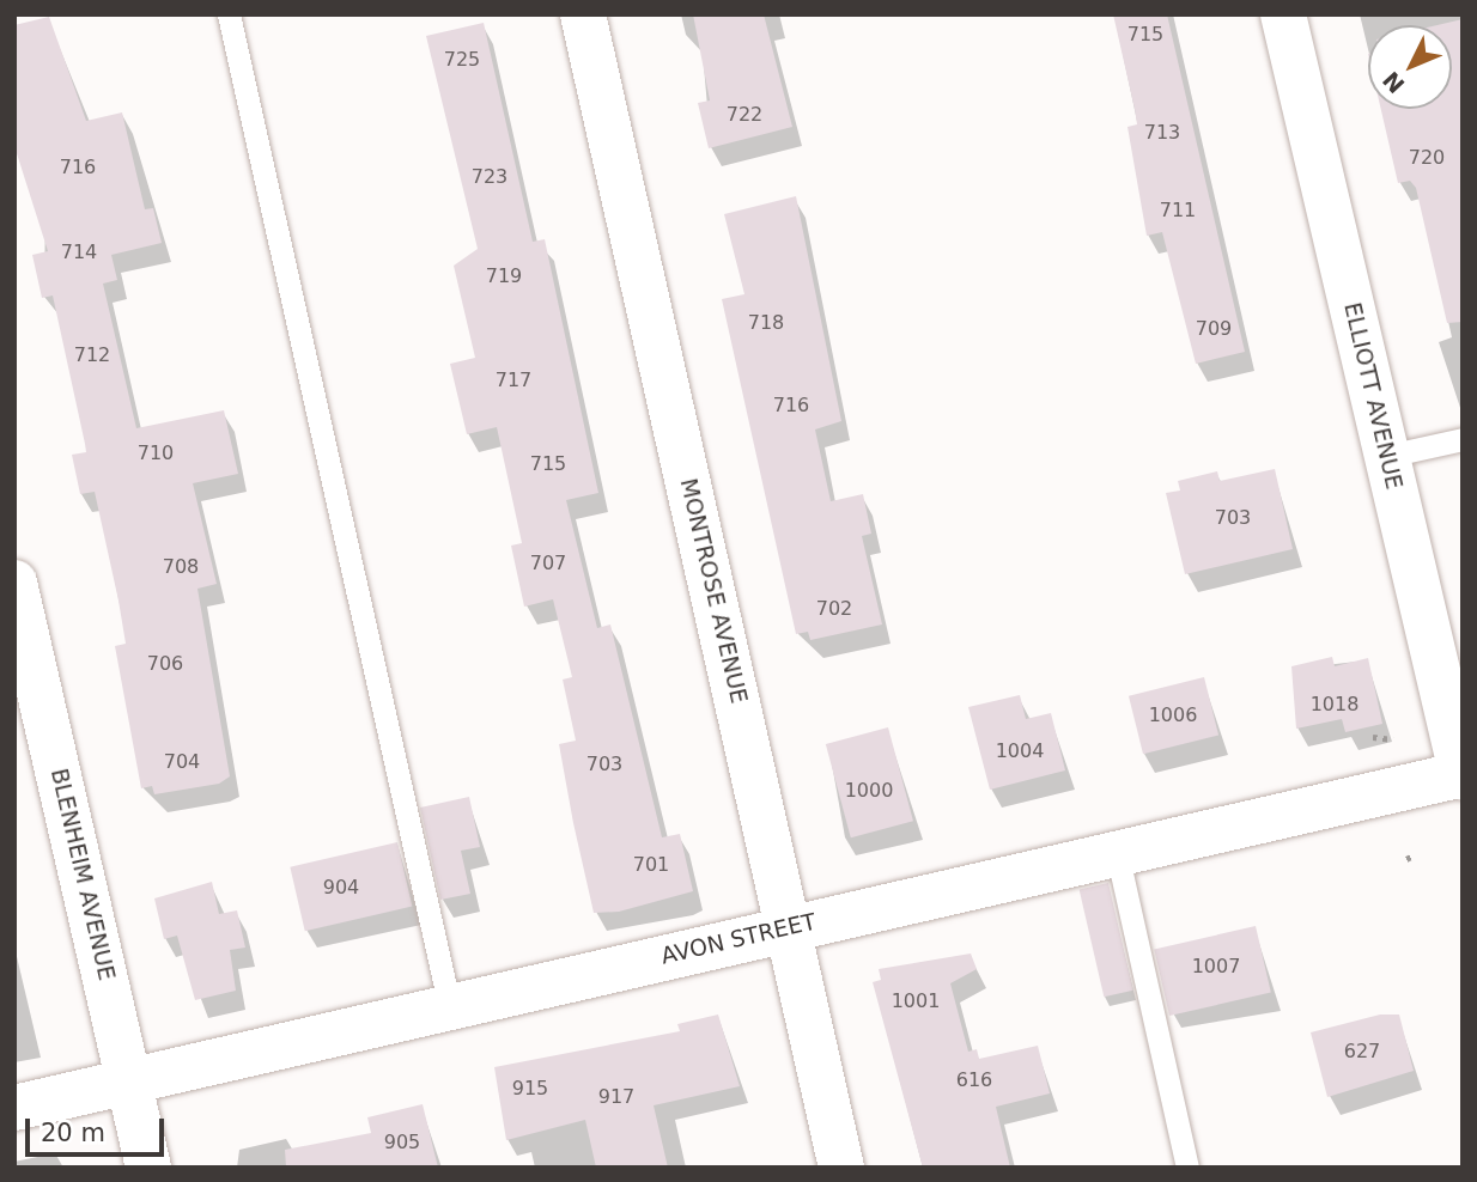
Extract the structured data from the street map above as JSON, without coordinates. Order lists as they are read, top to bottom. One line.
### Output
{"streets":{"street":["ELLIOTT AVENUE","MONTROSE AVENUE","BLENHEIM AVENUE","AVON STREET"]},"crossings":[["ELLIOTT AVENUE","AVON STREET"],["MONTROSE AVENUE","AVON STREET"],["BLENHEIM AVENUE","AVON STREET"]],"house_numbers":["715","725","722","713","720","716","723","711","714","719","718","709","712","717","716","710","715","703","707","708","702","706","1018","1006","1004","704","703","1000","701","904","1007","1001","627","616","915","917","905"],"scale_bar":"20 m","north":"bottom left"}
